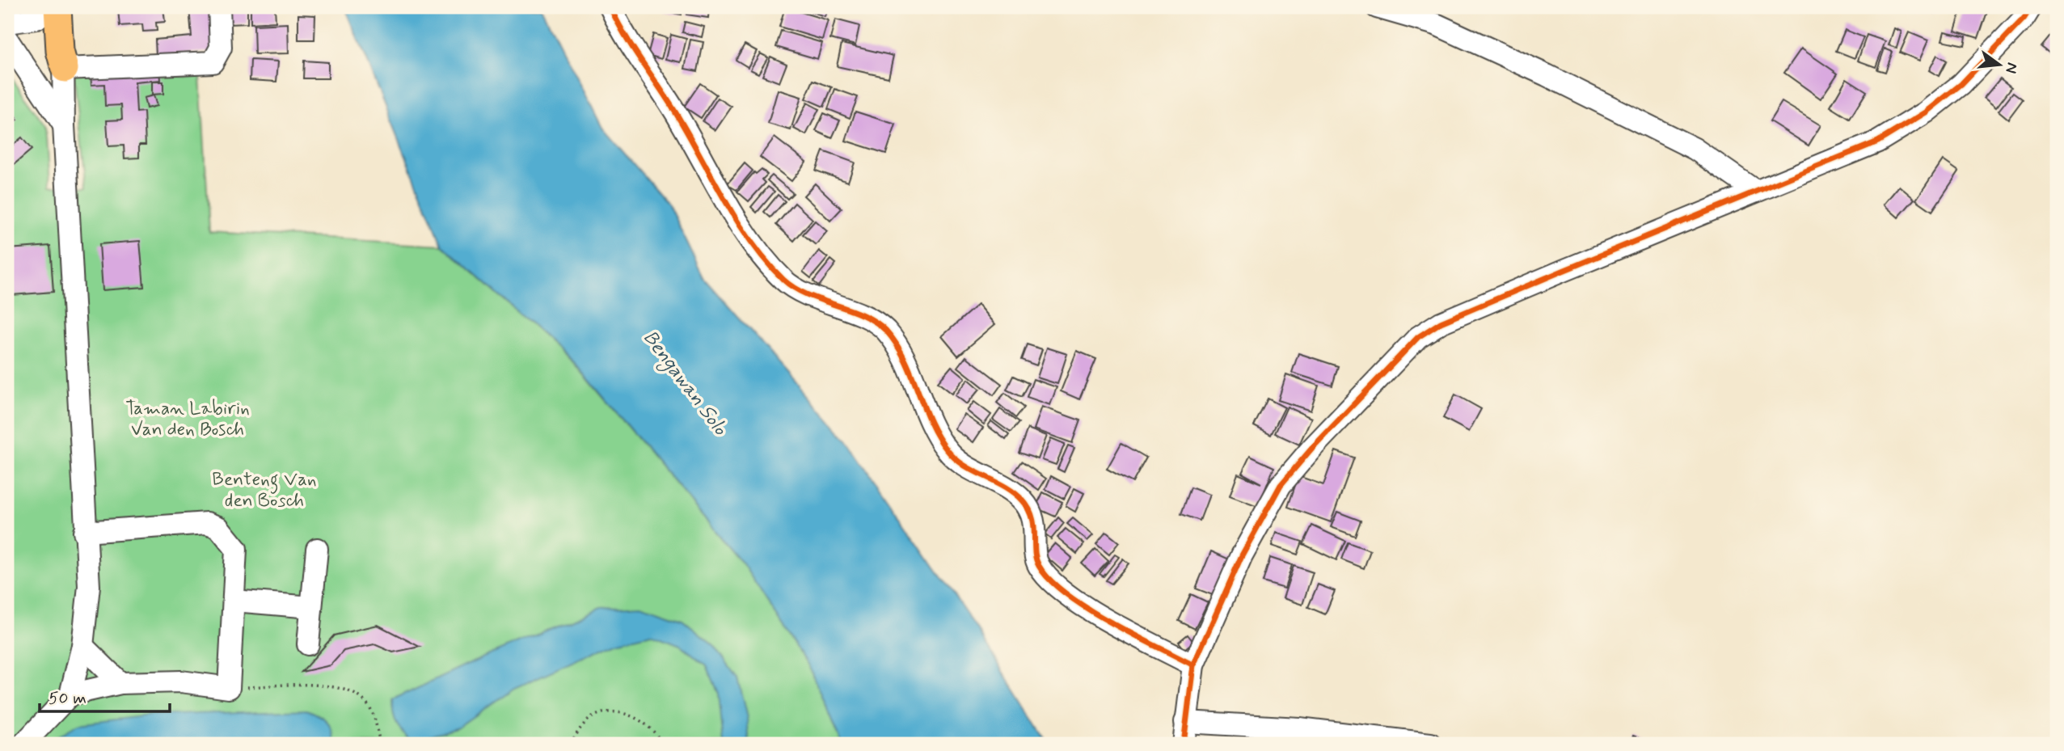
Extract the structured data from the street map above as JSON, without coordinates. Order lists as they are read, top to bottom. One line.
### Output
{"water":["Bengawan Solo"],"parks":["Taman Labirin Van den Bosch","Benteng Van den Bosch"],"scale_bar":"50 m","north":"right"}
